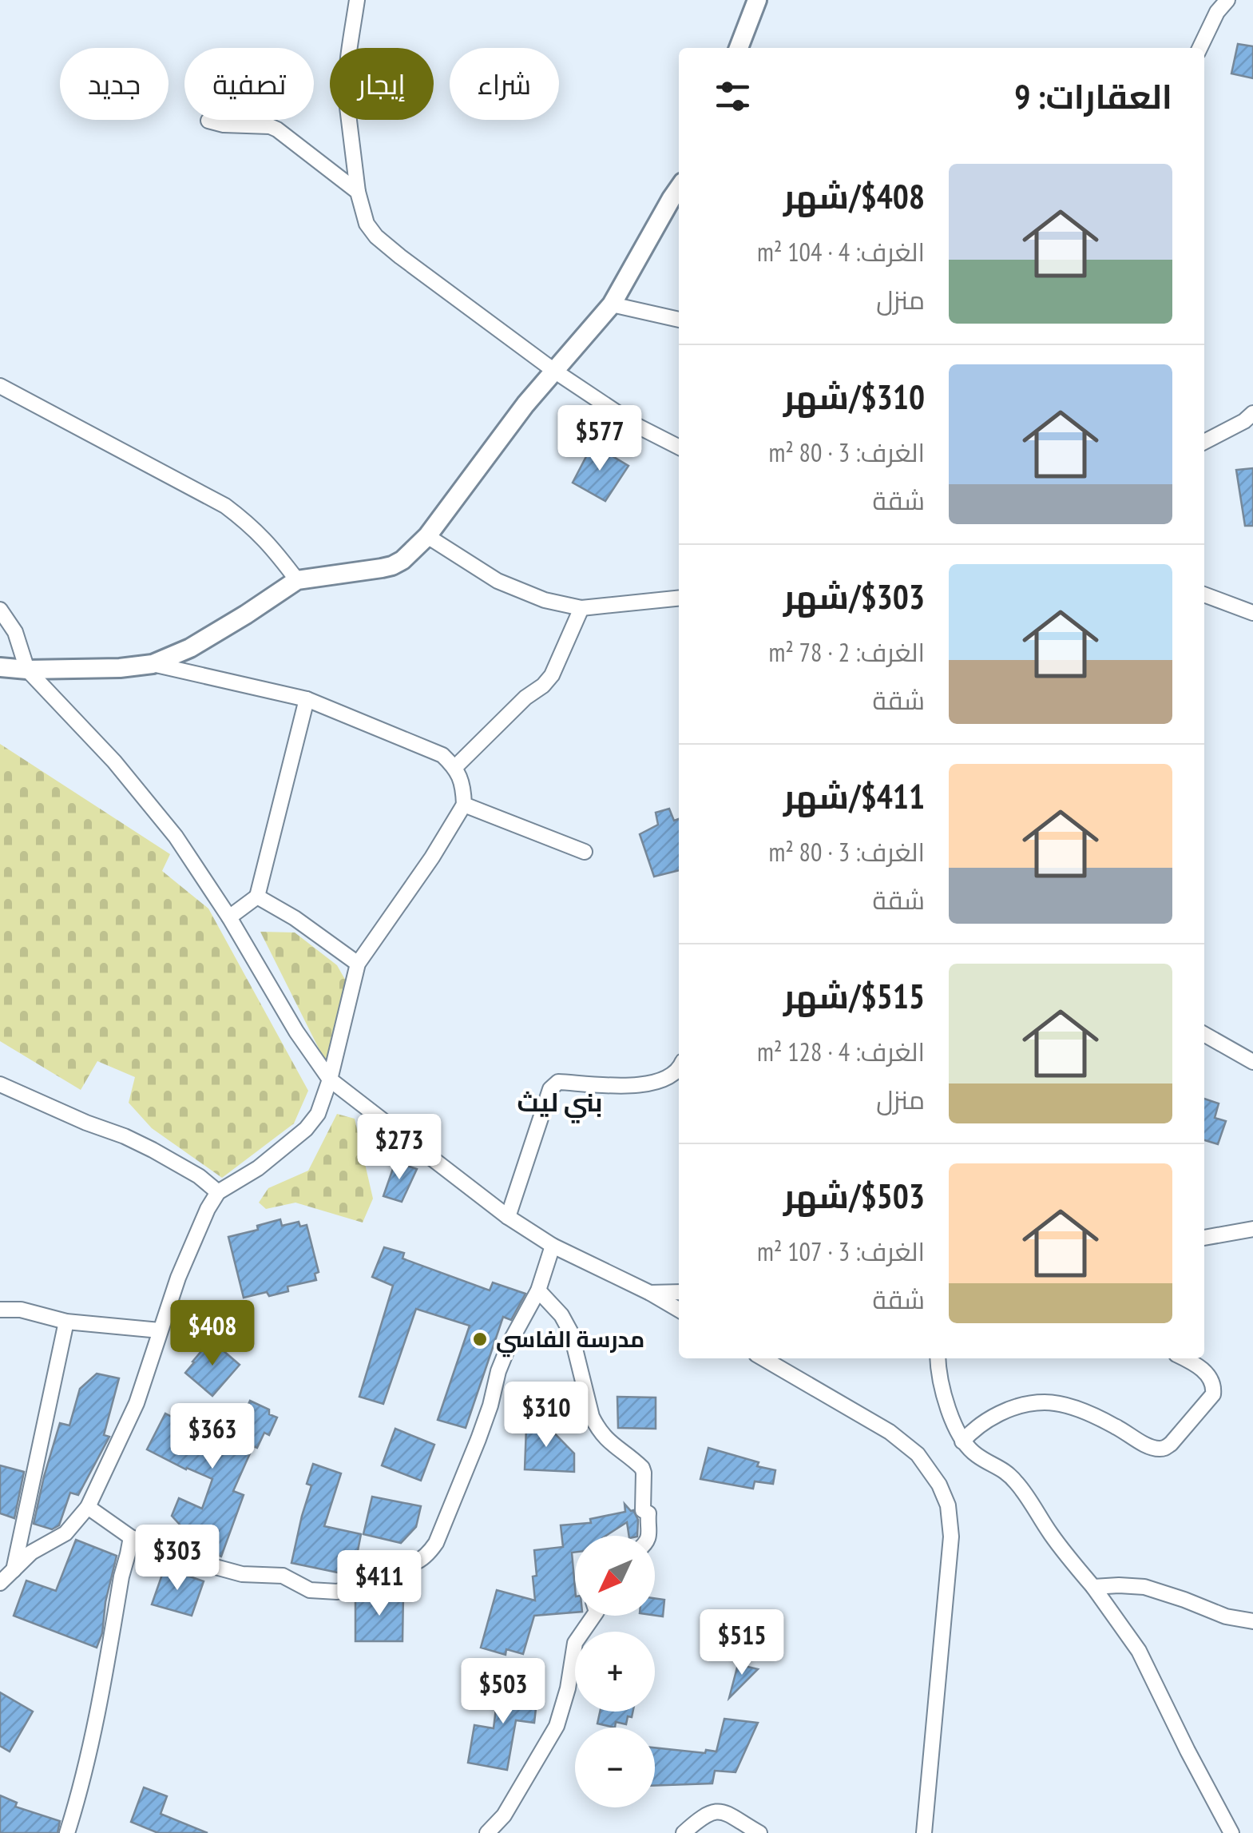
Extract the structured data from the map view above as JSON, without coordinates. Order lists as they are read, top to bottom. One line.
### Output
{"districts":["بني ليث"],"places":["مدرسة الفاسي"],"north":"bottom left","page":{"chip":["شراء","إيجار","تصفية","جديد"],"heading":"العقارات: 9","list":[{"name":"$408/شهر","note":"الغرف: 4 · 104 m² · منزل"},{"name":"$310/شهر","note":"الغرف: 3 · 80 m² · شقة"},{"name":"$303/شهر","note":"الغرف: 2 · 78 m² · شقة"},{"name":"$411/شهر","note":"الغرف: 3 · 80 m² · شقة"},{"name":"$515/شهر","note":"الغرف: 4 · 128 m² · منزل"},{"name":"$503/شهر","note":"الغرف: 3 · 107 m² · شقة"}],"price":["$577","$273","$408","$310","$363","$303","$411","$515","$503"],"map_buttons":["+","−"]}}
